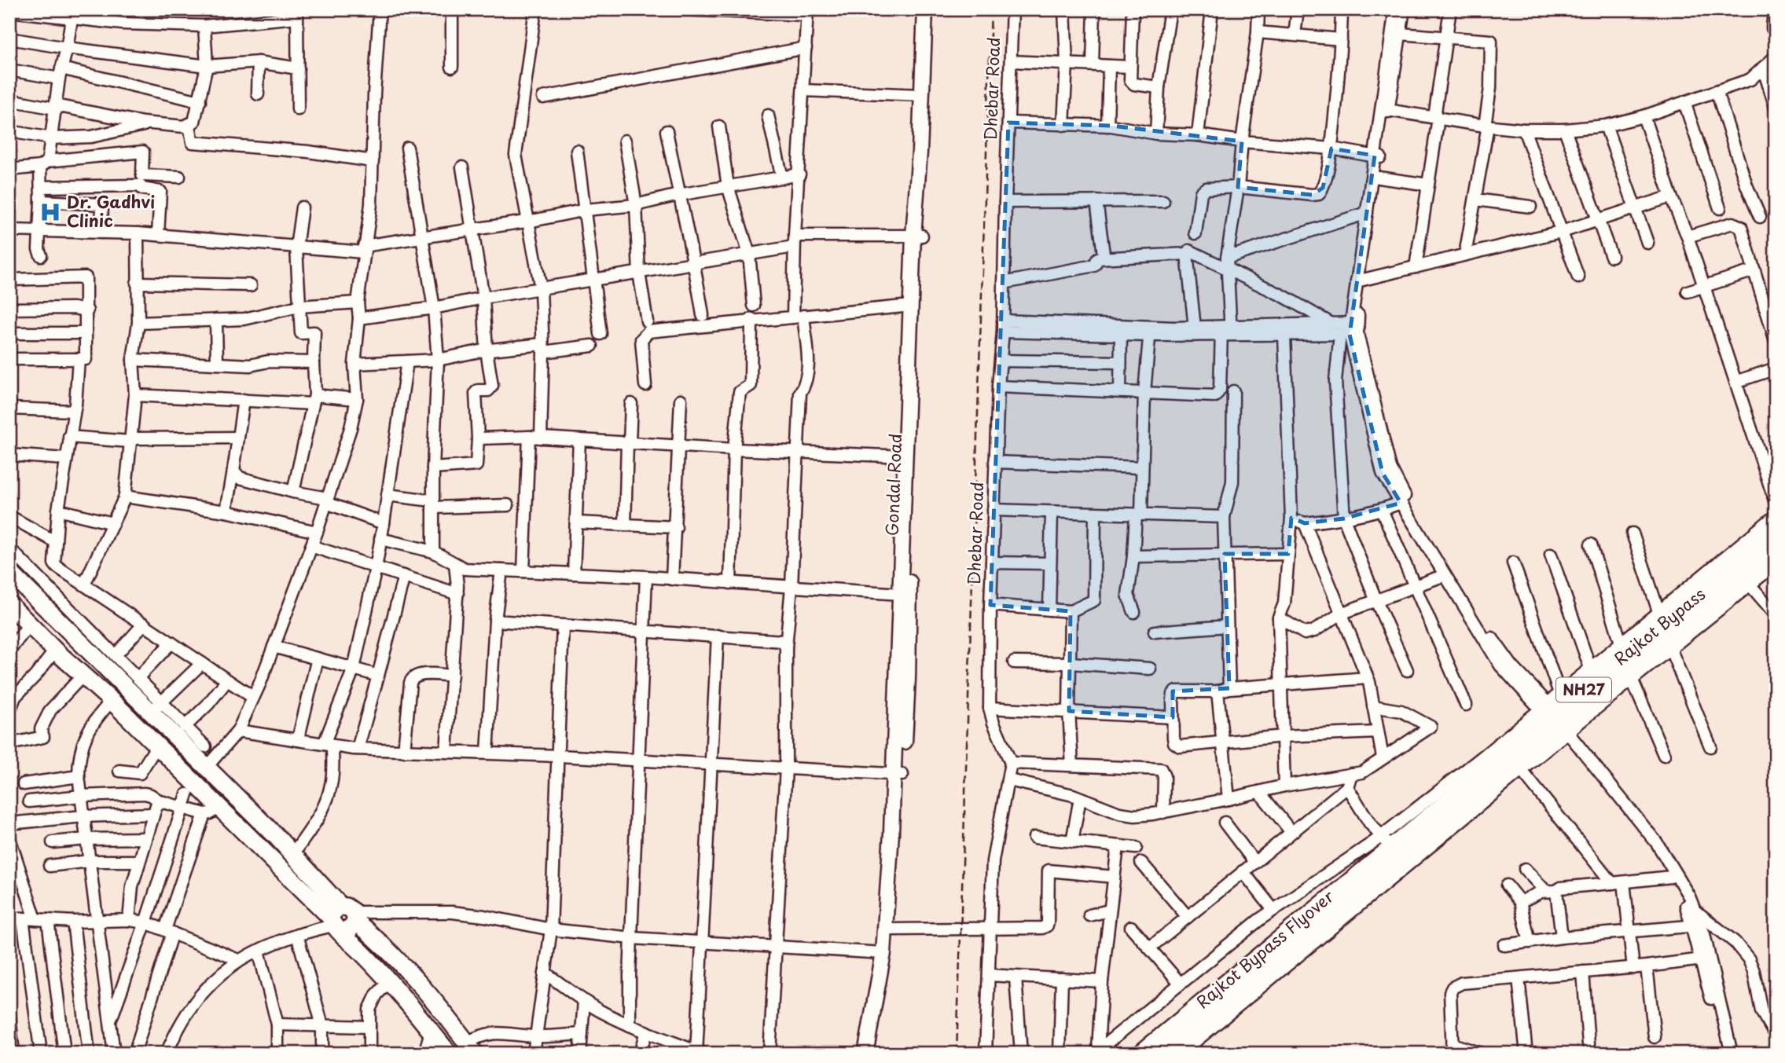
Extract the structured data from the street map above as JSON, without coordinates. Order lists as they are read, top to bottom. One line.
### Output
{"streets":{"highway":["Rajkot Bypass","NH27","Rajkot Bypass Flyover"],"main road":["Gondal Road"],"street":["Dhebar Road"]},"crossings":[["Rajkot Bypass","Rajkot Bypass Flyover"]],"places":{"hospital":["Dr. Gadhvi Clinic"]}}
